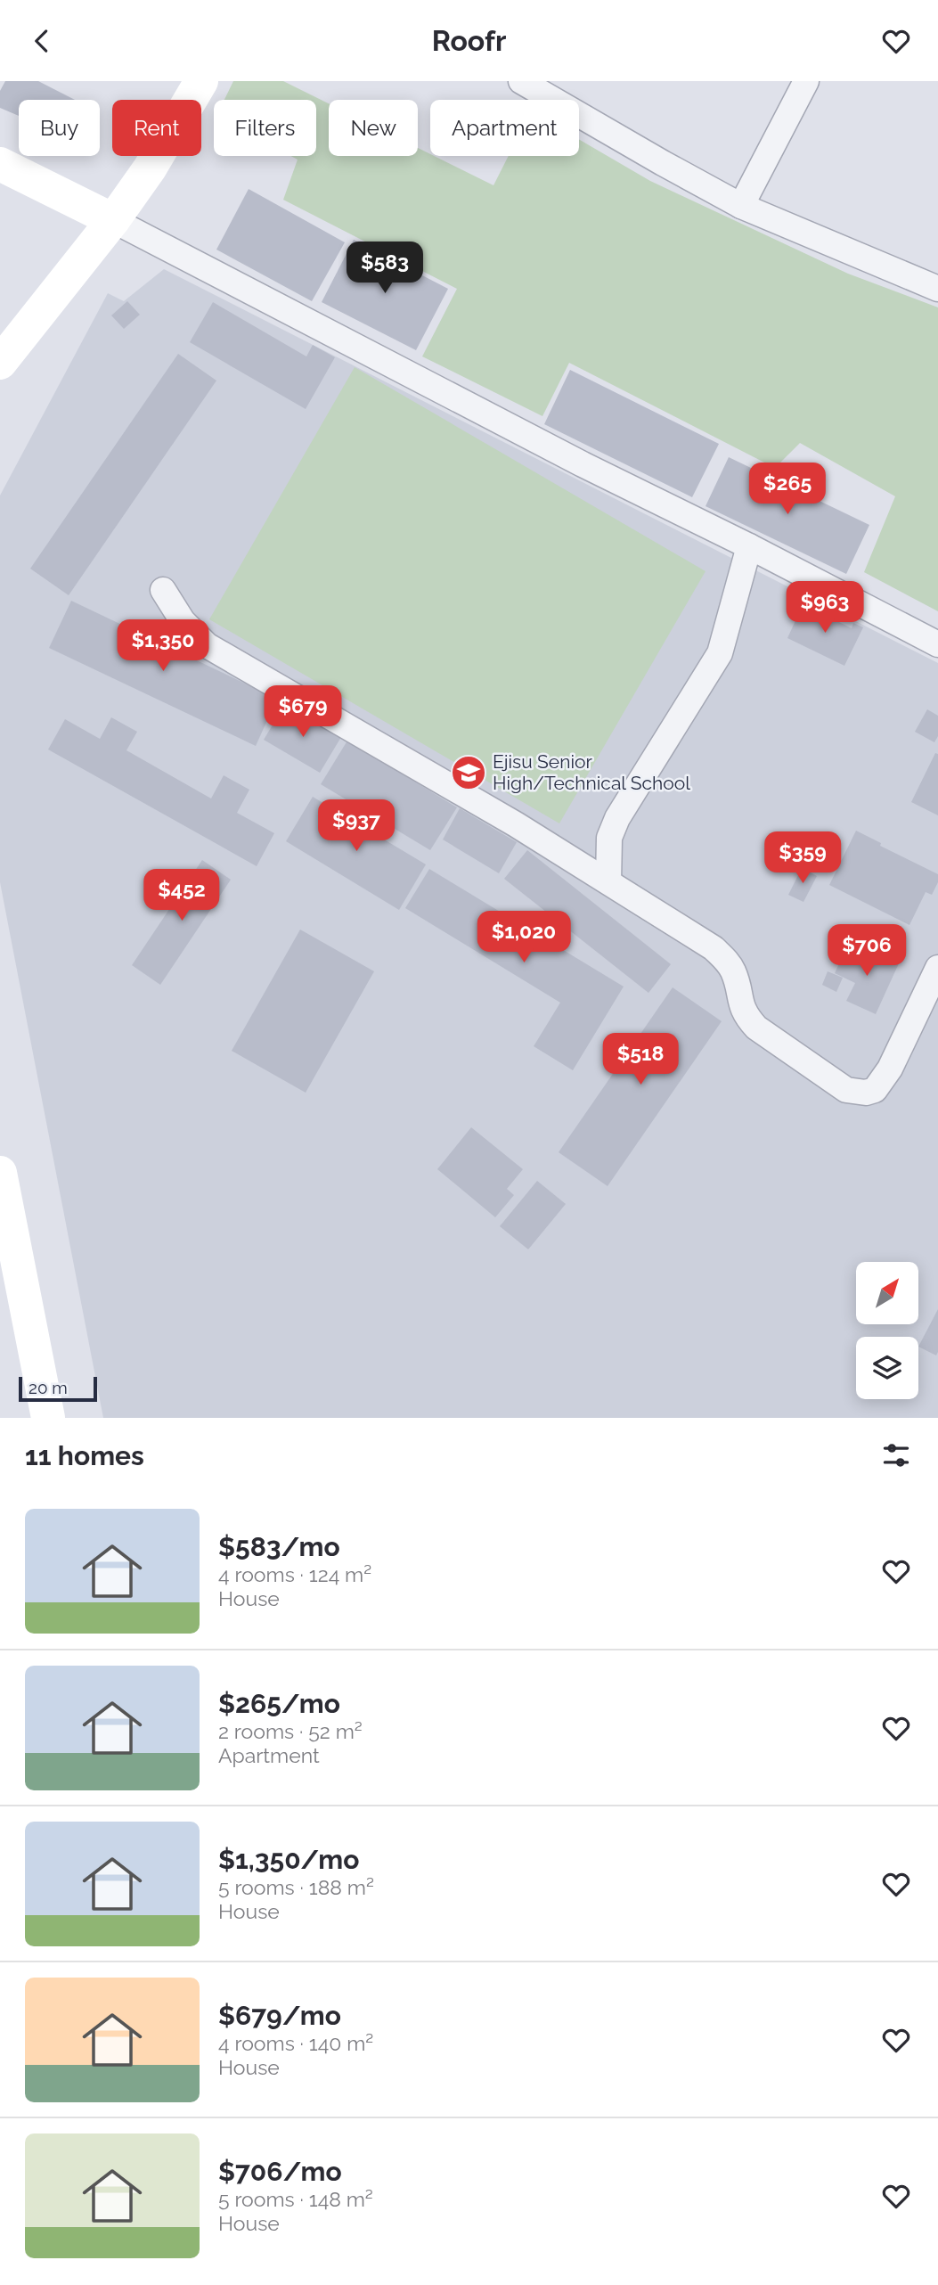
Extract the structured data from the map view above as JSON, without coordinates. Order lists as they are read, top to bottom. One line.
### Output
{"places":{"school or university":["Ejisu Senior High/Technical School"]},"scale_bar":"20 m","north":"top right","page":{"header":"Roofr","chip":["Buy","Rent","Filters","New","Apartment"],"price":["$583","$265","$963","$1,350","$679","$937","$359","$452","$1,020","$706","$518"],"scale":"20 m","heading":"11 homes","list":[{"name":"$583/mo","note":"4 rooms · 124 m² · House"},{"name":"$265/mo","note":"2 rooms · 52 m² · Apartment"},{"name":"$1,350/mo","note":"5 rooms · 188 m² · House"},{"name":"$679/mo","note":"4 rooms · 140 m² · House"},{"name":"$706/mo","note":"5 rooms · 148 m² · House"}]}}
